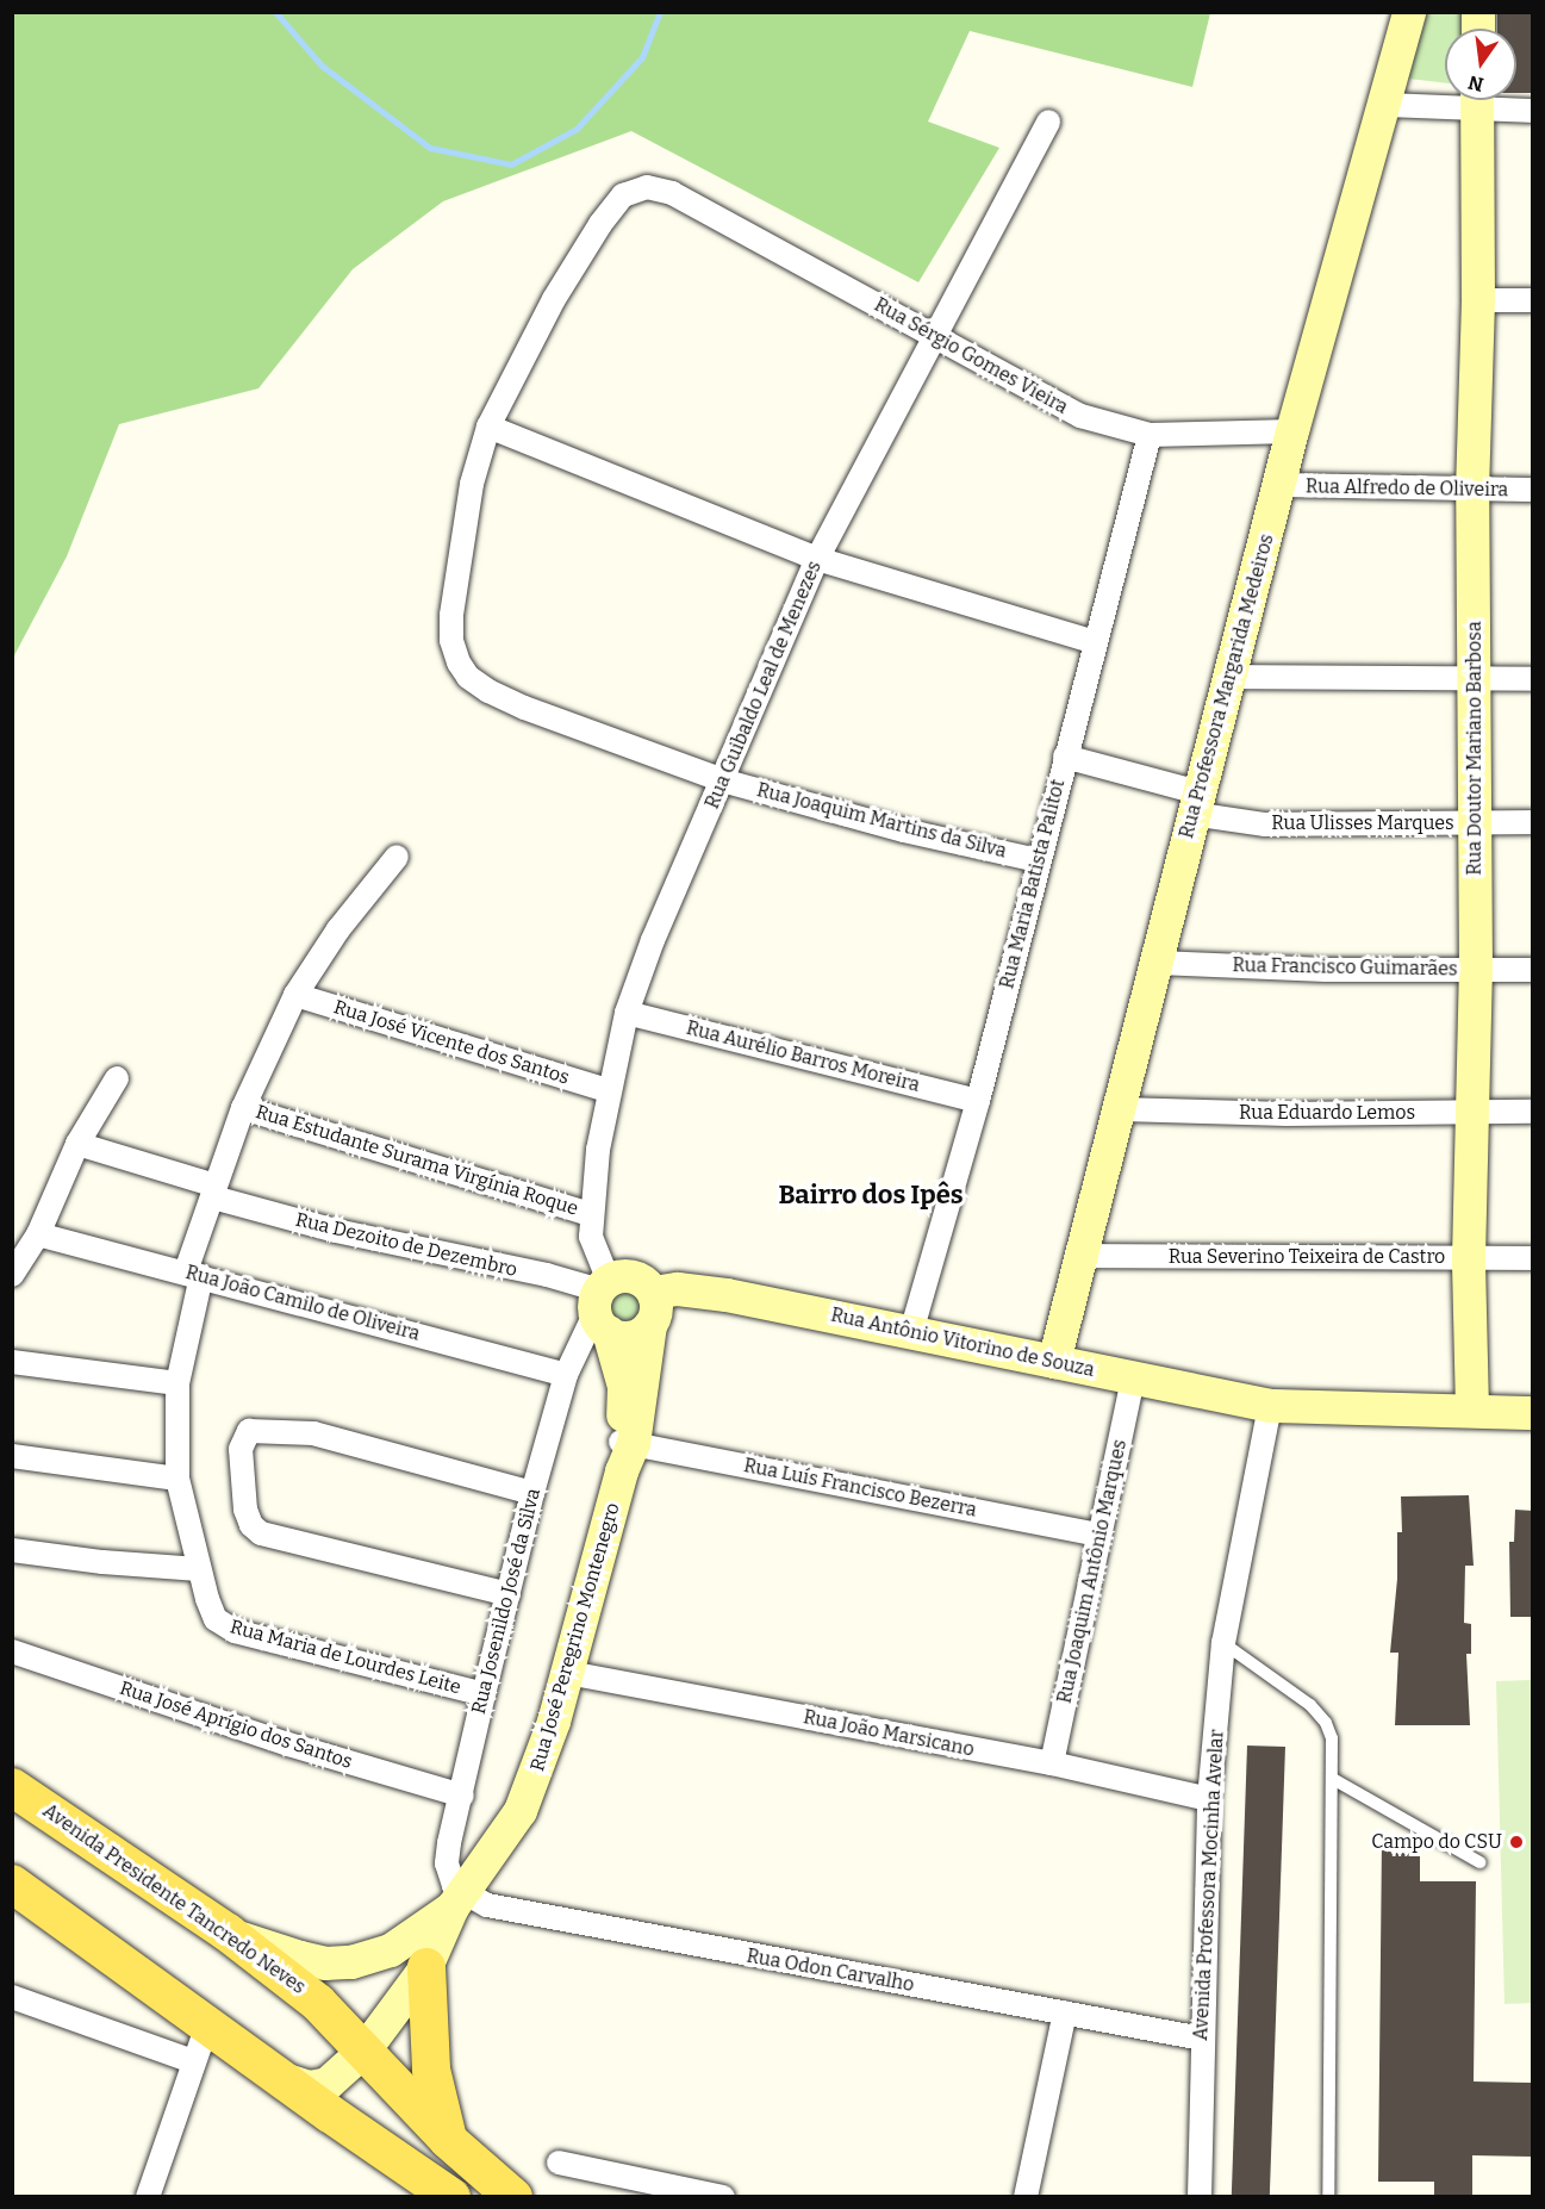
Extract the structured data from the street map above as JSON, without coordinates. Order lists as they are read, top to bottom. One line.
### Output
{"streets":{"main road":["Rua Professora Margarida Medeiros","Rua Doutor Mariano Barbosa","Rua Antônio Vitorino de Souza","Rua José Peregrino Montenegro","Avenida Presidente Tancredo Neves"],"street":["Rua Sérgio Gomes Vieira","Rua Alfredo de Oliveira","Rua Guibaldo Leal de Menezes","Rua Joaquim Martins da Silva","Rua Ulisses Marques","Rua Maria Batista Palitot","Rua Francisco Guimarães","Rua José Vicente dos Santos","Rua Aurélio Barros Moreira","Rua Eduardo Lemos","Rua Estudante Surama Virgínia Roque","Rua Dezoito de Dezembro","Rua Severino Teixeira de Castro","Rua João Camilo de Oliveira","Rua Luís Francisco Bezerra","Rua Joaquim Antônio Marques","Rua Josenildo José da Silva","Rua Maria de Lourdes Leite","Rua José Aprígio dos Santos","Rua João Marsicano","Avenida Professora Mocinha Avelar","Rua Odon Carvalho"]},"crossings":[["Rua Sérgio Gomes Vieira","Rua Guibaldo Leal de Menezes"],["Rua Sérgio Gomes Vieira","Rua Professora Margarida Medeiros"],["Rua Sérgio Gomes Vieira","Rua Joaquim Martins da Silva"],["Rua Sérgio Gomes Vieira","Rua Maria Batista Palitot"],["Rua Alfredo de Oliveira","Rua Professora Margarida Medeiros"],["Rua Alfredo de Oliveira","Rua Doutor Mariano Barbosa"],["Rua Guibaldo Leal de Menezes","Rua Joaquim Martins da Silva"],["Rua Guibaldo Leal de Menezes","Rua José Vicente dos Santos"],["Rua Guibaldo Leal de Menezes","Rua Aurélio Barros Moreira"],["Rua Guibaldo Leal de Menezes","Rua Estudante Surama Virgínia Roque"],["Rua Guibaldo Leal de Menezes","Rua Dezoito de Dezembro"],["Rua Guibaldo Leal de Menezes","Rua Antônio Vitorino de Souza"],["Rua Guibaldo Leal de Menezes","Rua Josenildo José da Silva"],["Rua Guibaldo Leal de Menezes","Rua José Peregrino Montenegro"],["Rua Professora Margarida Medeiros","Rua Ulisses Marques"],["Rua Professora Margarida Medeiros","Rua Francisco Guimarães"],["Rua Professora Margarida Medeiros","Rua Eduardo Lemos"],["Rua Professora Margarida Medeiros","Rua Severino Teixeira de Castro"],["Rua Professora Margarida Medeiros","Rua Antônio Vitorino de Souza"],["Rua Doutor Mariano Barbosa","Rua Ulisses Marques"],["Rua Doutor Mariano Barbosa","Rua Francisco Guimarães"],["Rua Doutor Mariano Barbosa","Rua Eduardo Lemos"],["Rua Doutor Mariano Barbosa","Rua Severino Teixeira de Castro"],["Rua Doutor Mariano Barbosa","Rua Antônio Vitorino de Souza"],["Rua Joaquim Martins da Silva","Rua Maria Batista Palitot"],["Rua Ulisses Marques","Rua Maria Batista Palitot"],["Rua Maria Batista Palitot","Rua Aurélio Barros Moreira"],["Rua Maria Batista Palitot","Rua Antônio Vitorino de Souza"],["Rua José Vicente dos Santos","Rua Maria de Lourdes Leite"],["Rua Estudante Surama Virgínia Roque","Rua Maria de Lourdes Leite"],["Rua Dezoito de Dezembro","Rua Antônio Vitorino de Souza"],["Rua Dezoito de Dezembro","Rua Josenildo José da Silva"],["Rua Dezoito de Dezembro","Rua José Peregrino Montenegro"],["Rua Dezoito de Dezembro","Rua Maria de Lourdes Leite"],["Rua João Camilo de Oliveira","Rua Josenildo José da Silva"],["Rua João Camilo de Oliveira","Rua Maria de Lourdes Leite"],["Rua Antônio Vitorino de Souza","Rua Joaquim Antônio Marques"],["Rua Antônio Vitorino de Souza","Rua Josenildo José da Silva"],["Rua Antônio Vitorino de Souza","Rua José Peregrino Montenegro"],["Rua Antônio Vitorino de Souza","Avenida Professora Mocinha Avelar"],["Rua Luís Francisco Bezerra","Rua Joaquim Antônio Marques"],["Rua Luís Francisco Bezerra","Rua José Peregrino Montenegro"],["Rua Joaquim Antônio Marques","Rua João Marsicano"],["Rua Josenildo José da Silva","Rua José Peregrino Montenegro"],["Rua Josenildo José da Silva","Rua Maria de Lourdes Leite"],["Rua Josenildo José da Silva","Rua José Aprígio dos Santos"],["Rua Josenildo José da Silva","Rua Odon Carvalho"],["Rua José Peregrino Montenegro","Rua João Marsicano"],["Rua José Peregrino Montenegro","Avenida Presidente Tancredo Neves"],["Rua José Peregrino Montenegro","Rua Odon Carvalho"],["Rua João Marsicano","Avenida Professora Mocinha Avelar"],["Avenida Professora Mocinha Avelar","Rua Odon Carvalho"]],"districts":["Bairro dos Ipês"],"places":["Campo do CSU"],"north":"bottom"}
